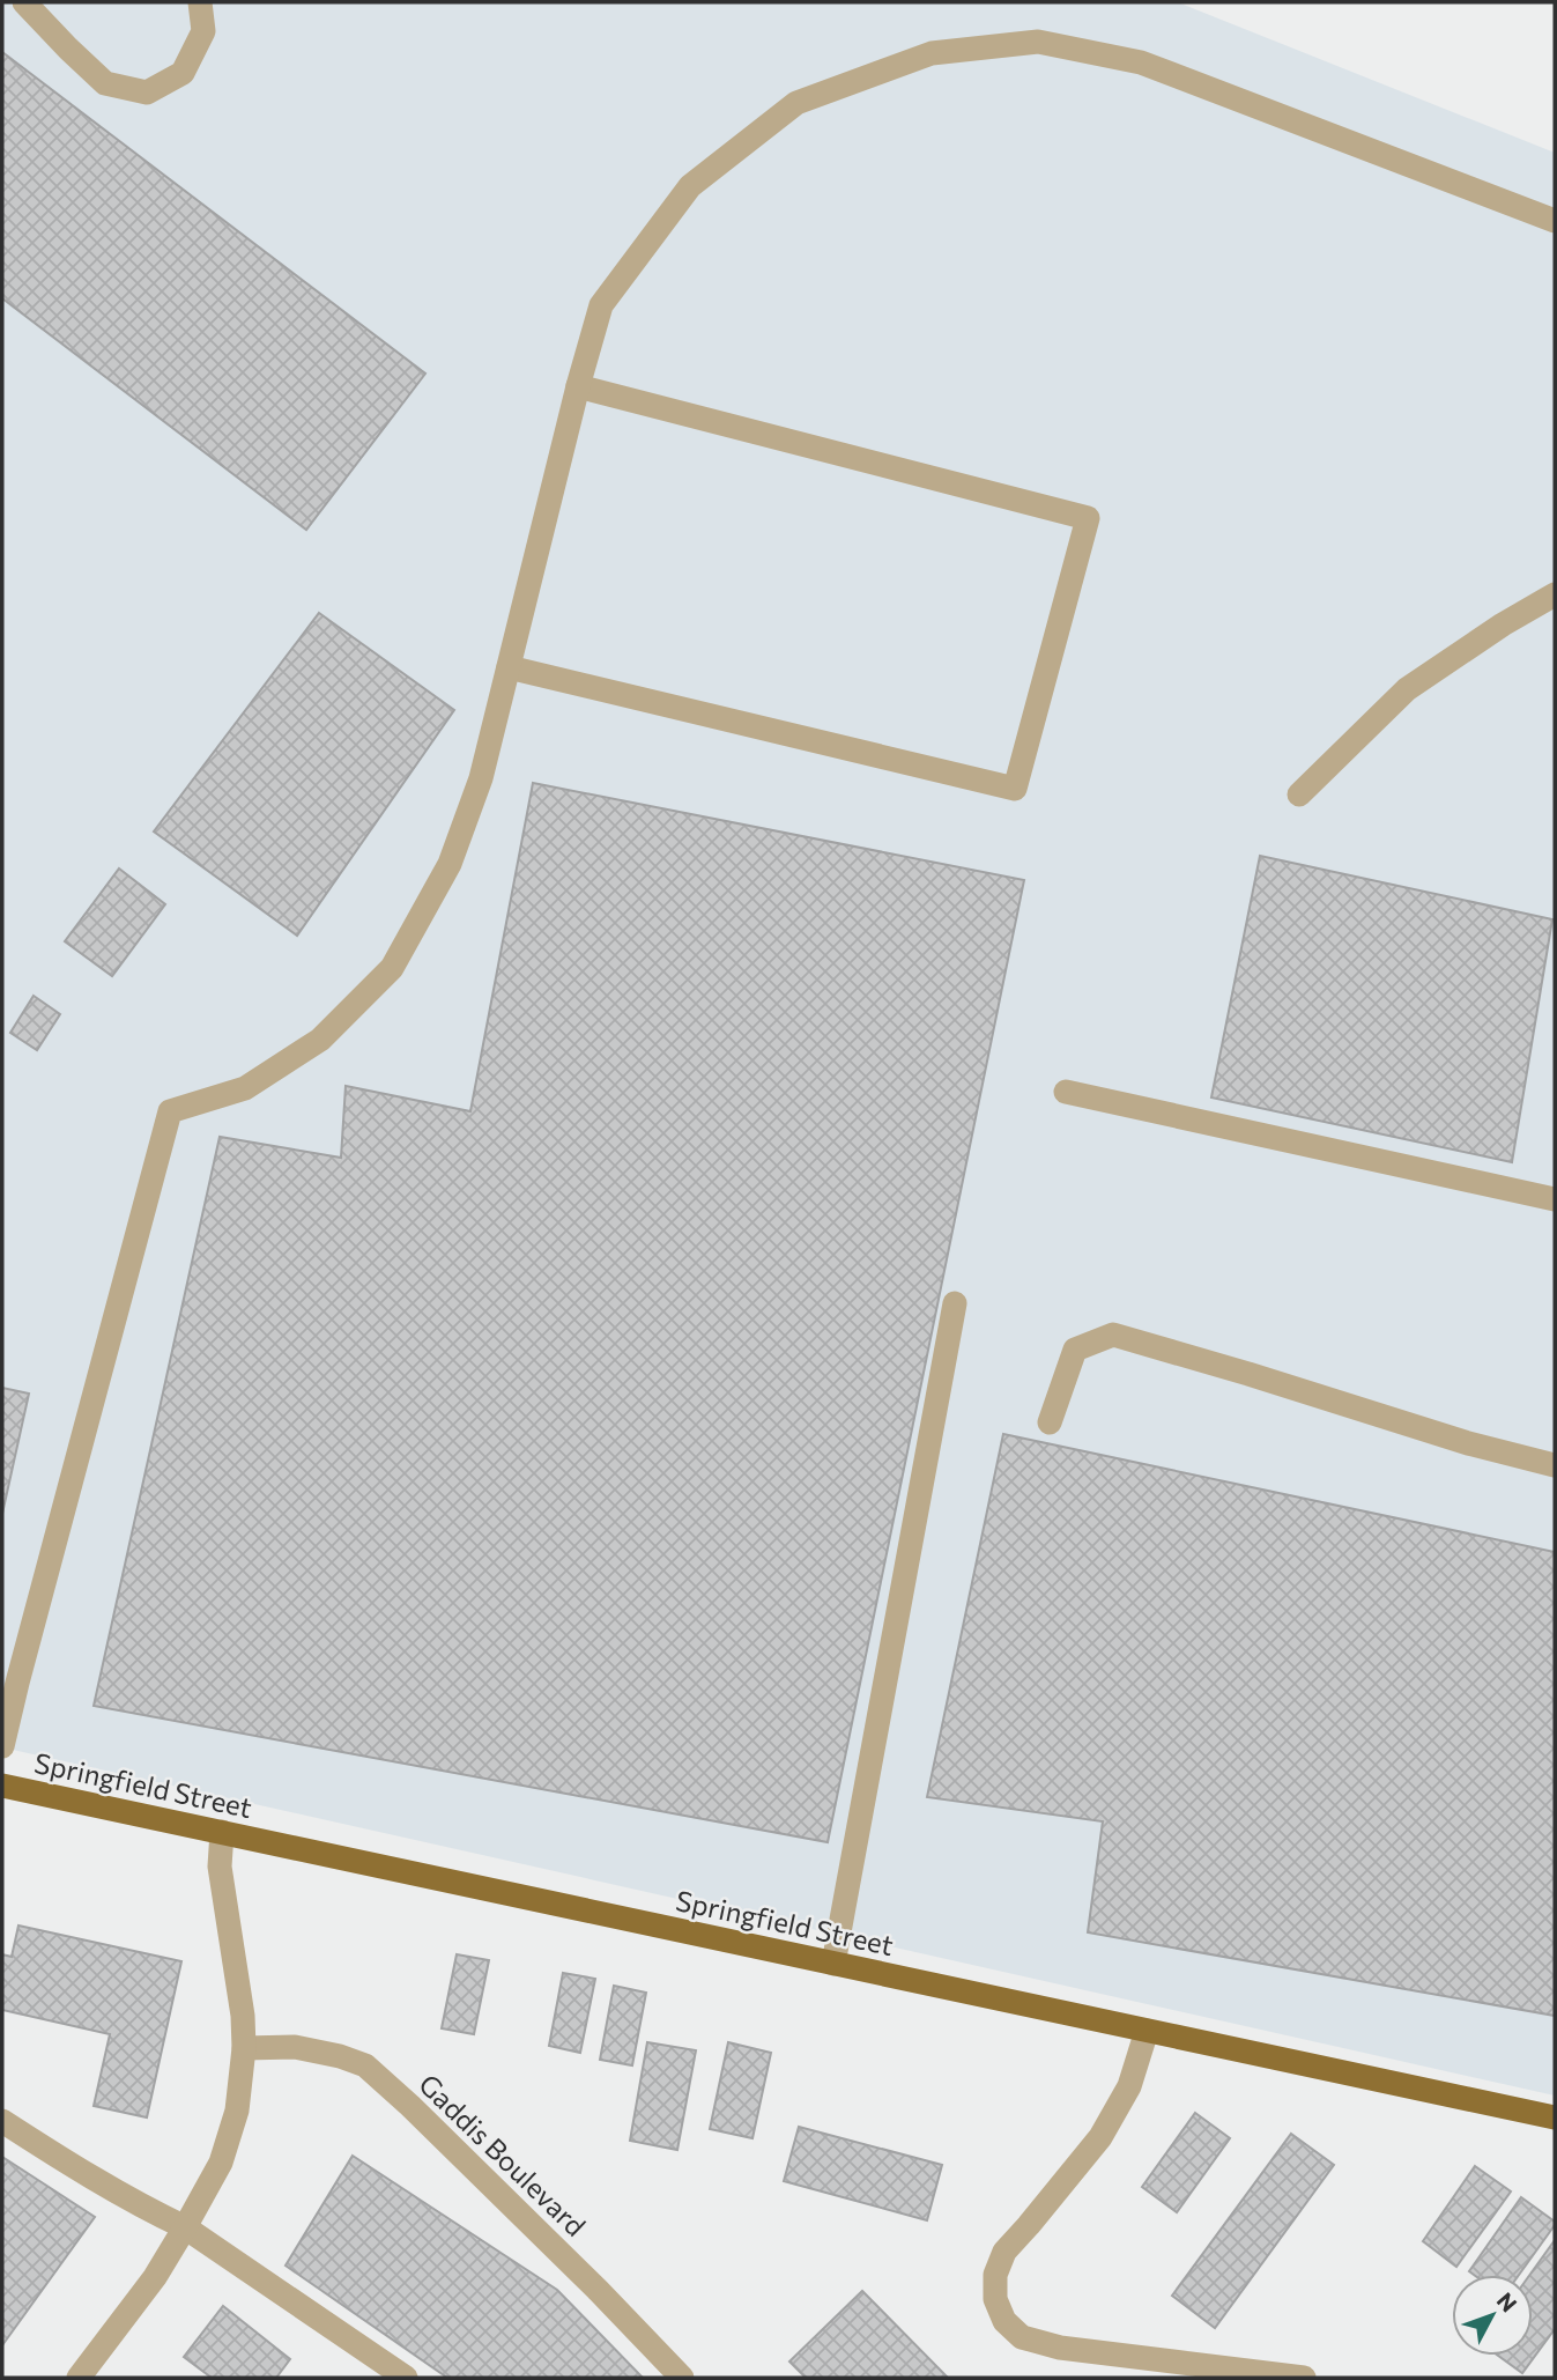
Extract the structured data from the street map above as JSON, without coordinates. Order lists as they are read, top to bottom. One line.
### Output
{"streets":{"main road":["Springfield Street"],"street":["Gaddis Boulevard"]},"north":"top right"}
